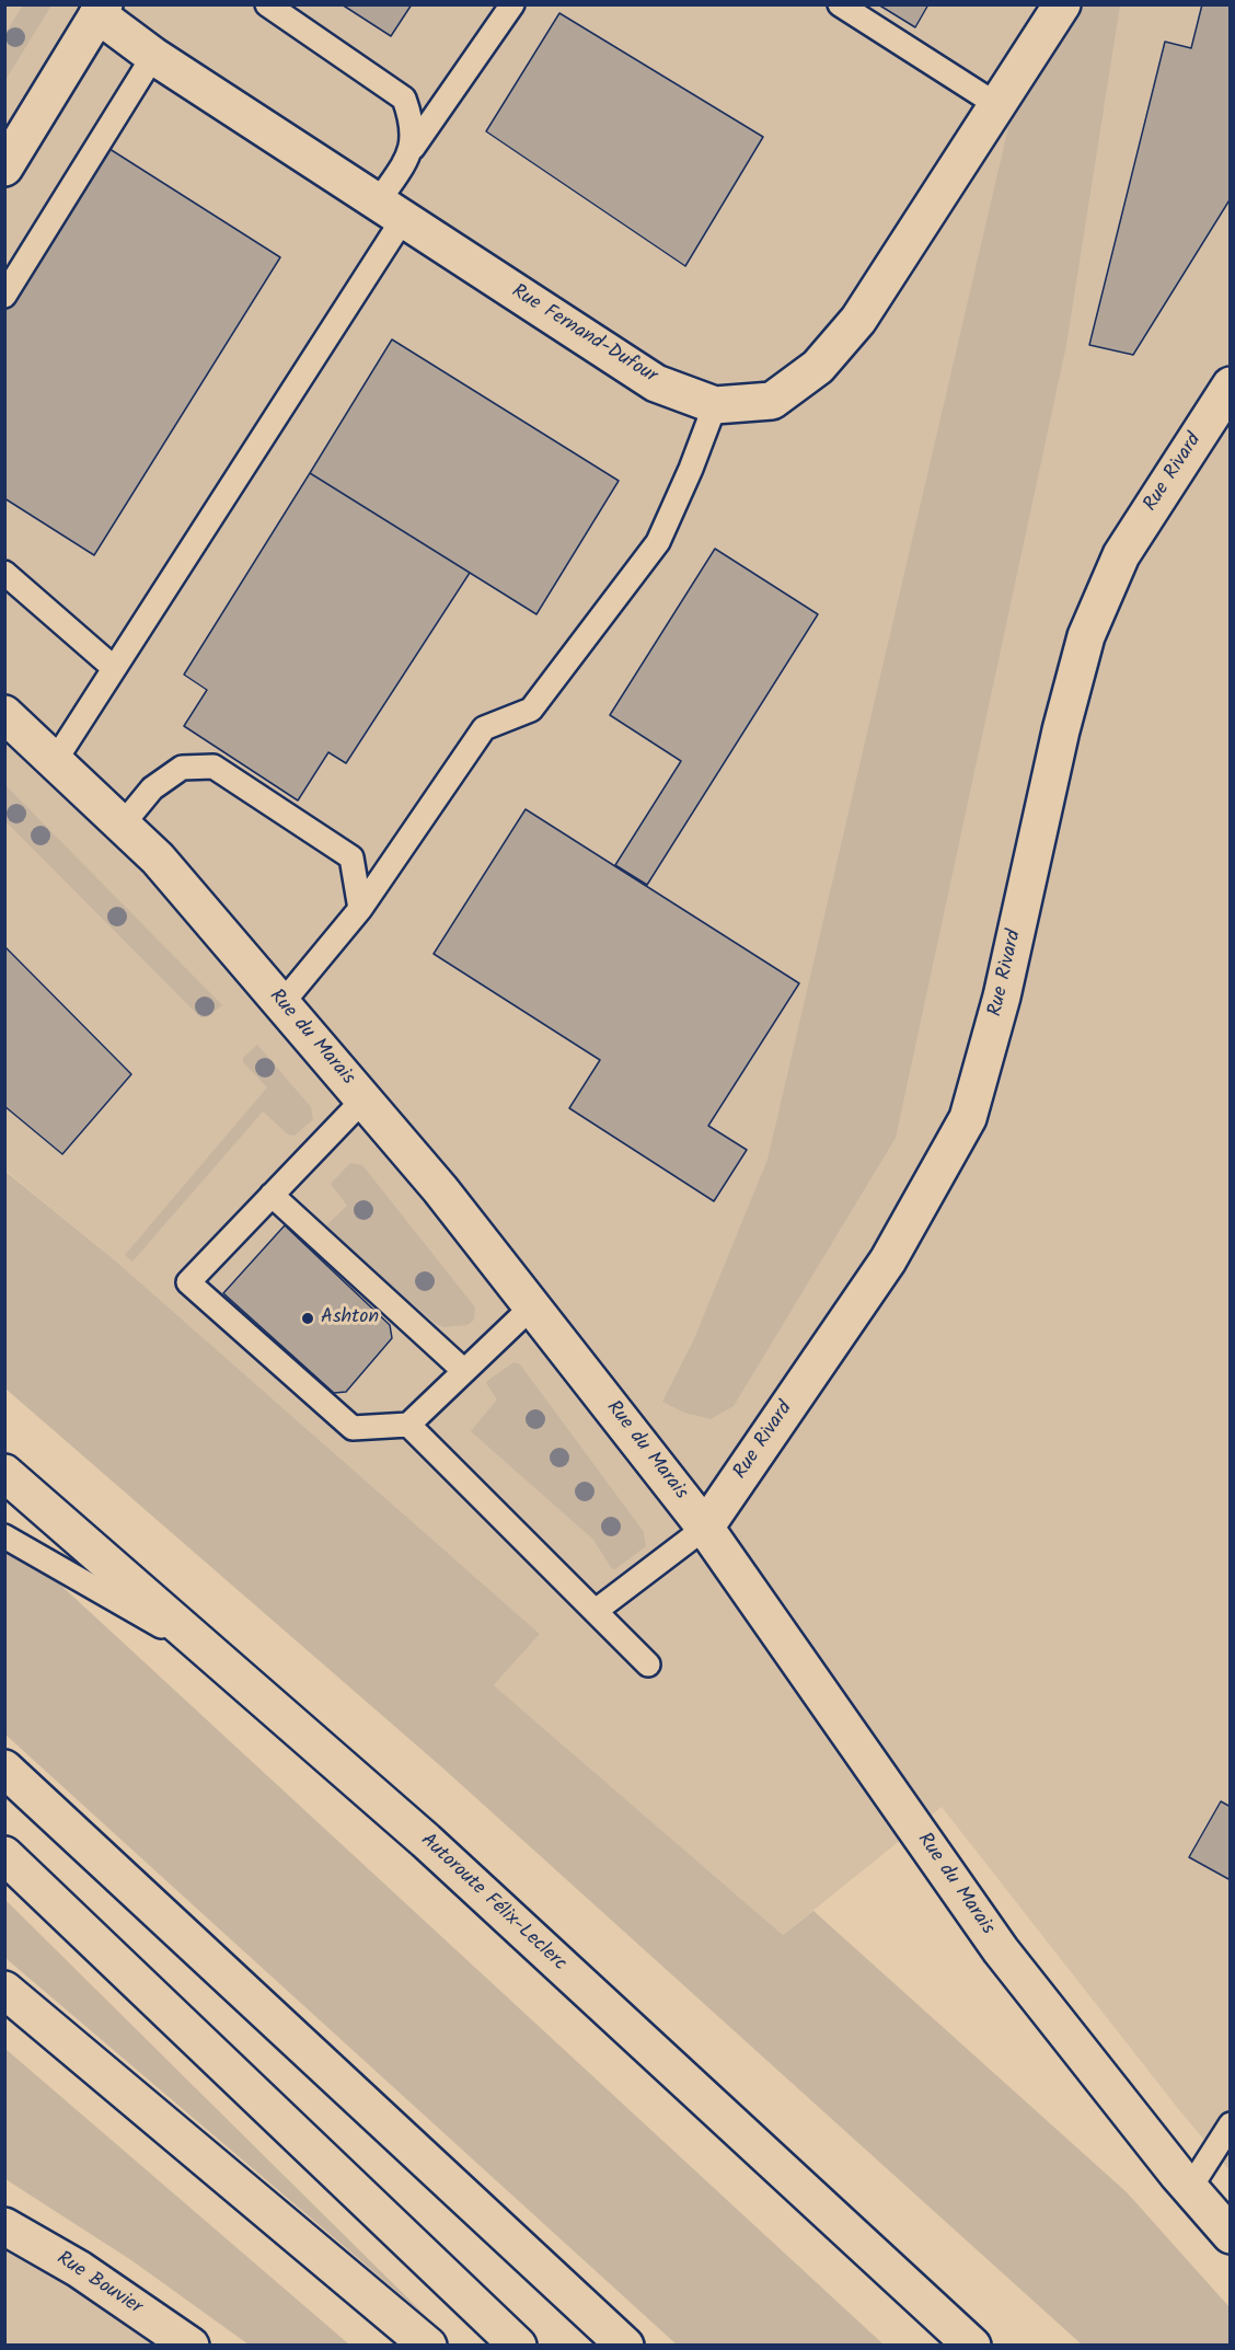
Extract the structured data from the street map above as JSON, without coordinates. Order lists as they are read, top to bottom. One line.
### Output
{"streets":{"main road":["Rue Fernand-Dufour","Rue Rivard","Rue du Marais","Autoroute Félix-Leclerc","Rue Bouvier"]},"crossings":[["Rue Rivard","Rue du Marais"]],"places":["Ashton"]}
